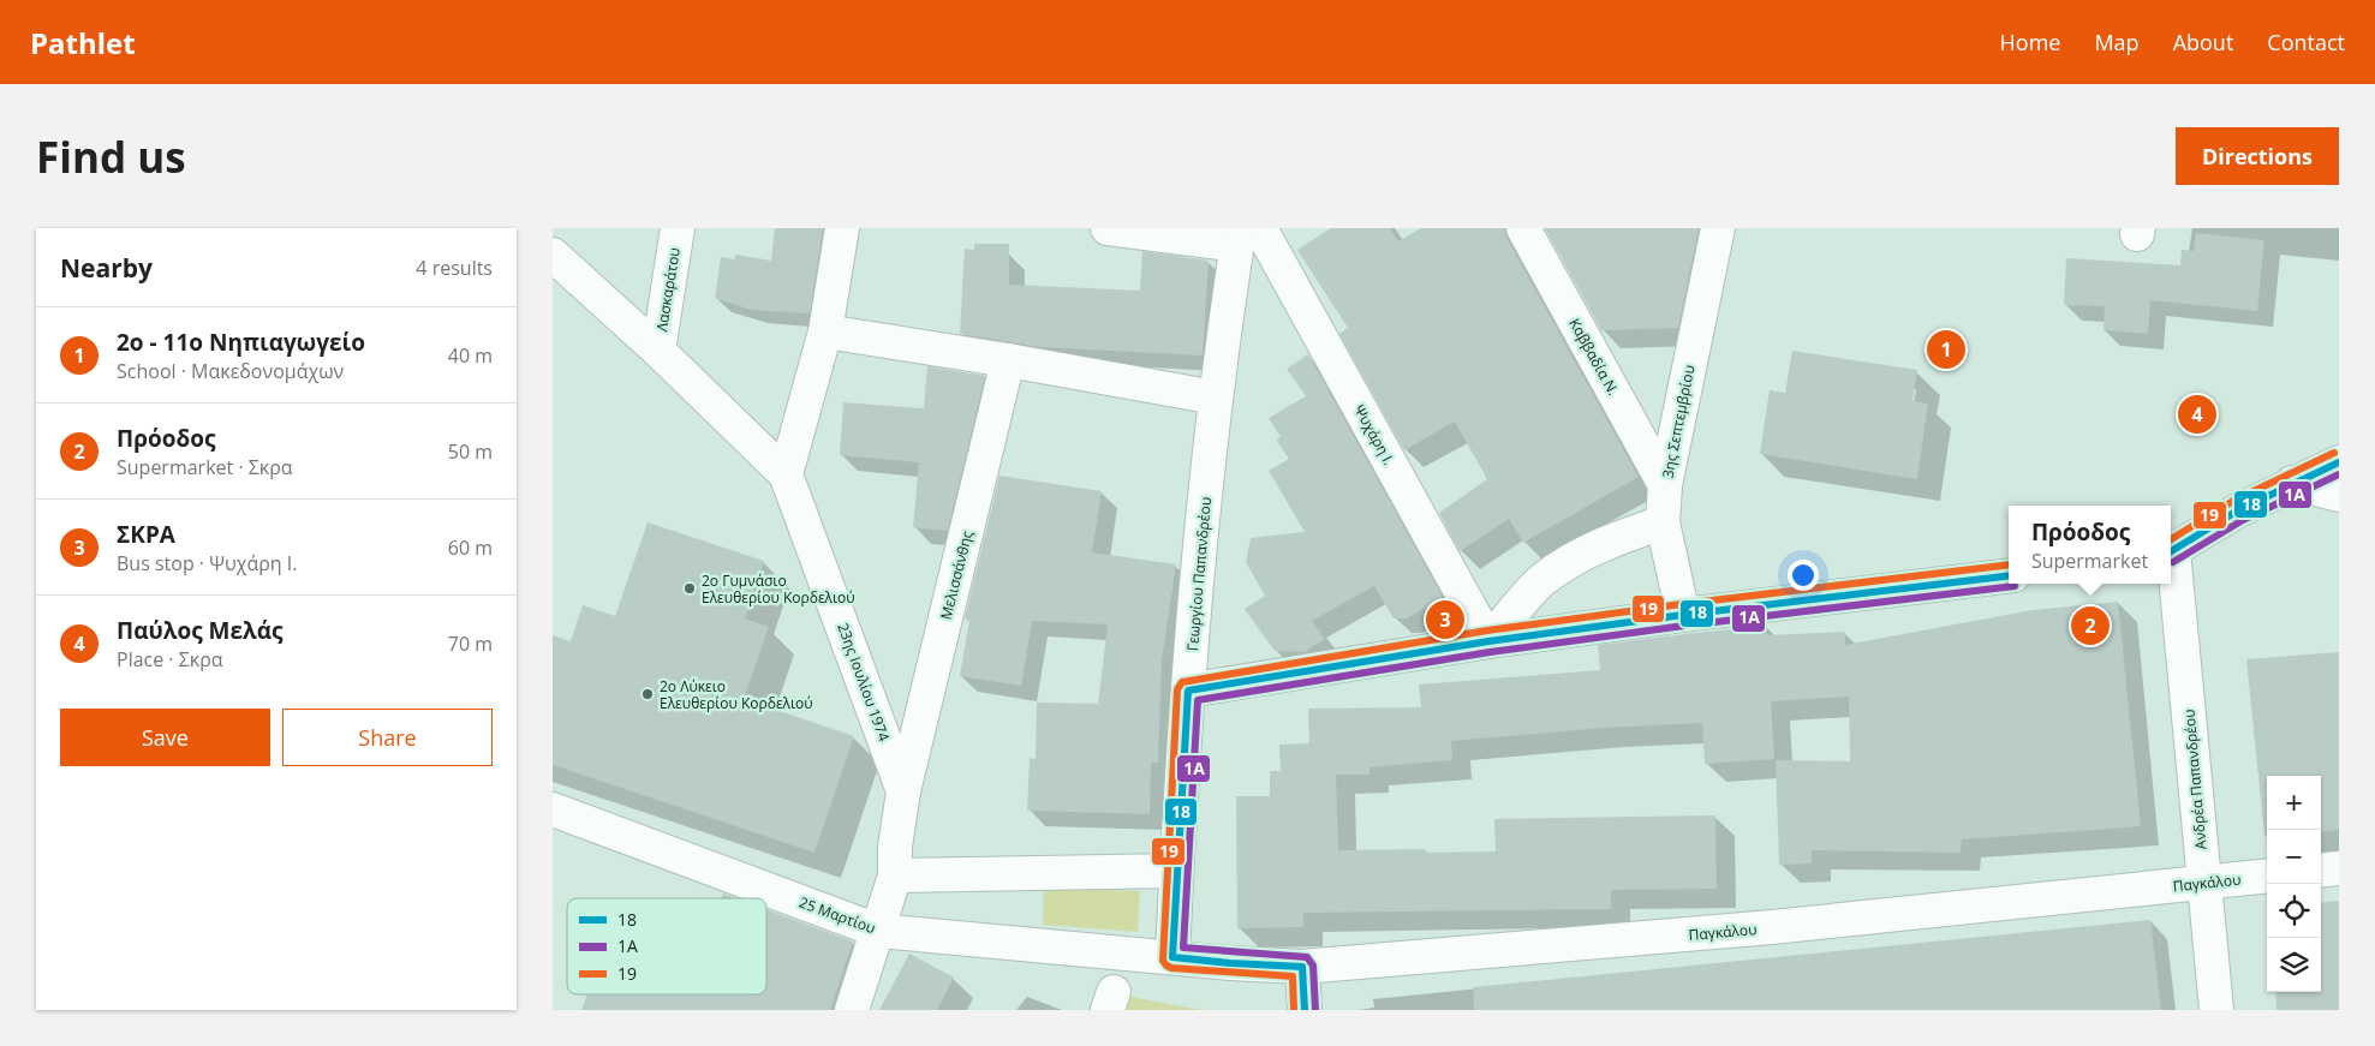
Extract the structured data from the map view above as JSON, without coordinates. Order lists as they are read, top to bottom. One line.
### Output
{"streets":{"street":["Λασκαράτου","Καββαδία Ν.","3ης Σεπτεμβρίου","Ψυχάρη Ι.","Γεωργίου Παπανδρέου","Μελισσάνθης","23ης Ιουλίου 1974","Ανδρέα Παπανδρέου","Παγκάλου","25 Μαρτίου"]},"crossings":[["Καββαδία Ν.","3ης Σεπτεμβρίου"],["Ψυχάρη Ι.","Γεωργίου Παπανδρέου"],["Γεωργίου Παπανδρέου","Παγκάλου"],["Γεωργίου Παπανδρέου","25 Μαρτίου"],["Μελισσάνθης","23ης Ιουλίου 1974"],["23ης Ιουλίου 1974","25 Μαρτίου"],["Ανδρέα Παπανδρέου","Παγκάλου"],["Παγκάλου","25 Μαρτίου"]],"places":["2ο Γυμνάσιο Ελευθερίου Κορδελιού","2ο Λύκειο Ελευθερίου Κορδελιού"],"lines":["transit line 19","transit line 18","transit line 1Α"],"legend":["18","1Α","19"],"page":{"header":"Pathlet","nav":["Home","Map","About","Contact"],"buttons":["Directions",["Save","Share"]],"title":"Find us","heading":["Nearby","4 results"],"list":[{"mark":"1","name":"2ο - 11ο Νηπιαγωγείο","note":"School · Μακεδονομάχων","value":"40 m"},{"mark":"2","name":"Πρόοδος","note":"Supermarket · Σκρα","value":"50 m"},{"mark":"3","name":"ΣΚΡΑ","note":"Bus stop · Ψυχάρη Ι.","value":"60 m"},{"mark":"4","name":"Παύλος Μελάς","note":"Place · Σκρα","value":"70 m"}],"pins":["1","4","3","2"],"popup":["Πρόοδος","Supermarket"],"map_buttons":["+","−"]}}
